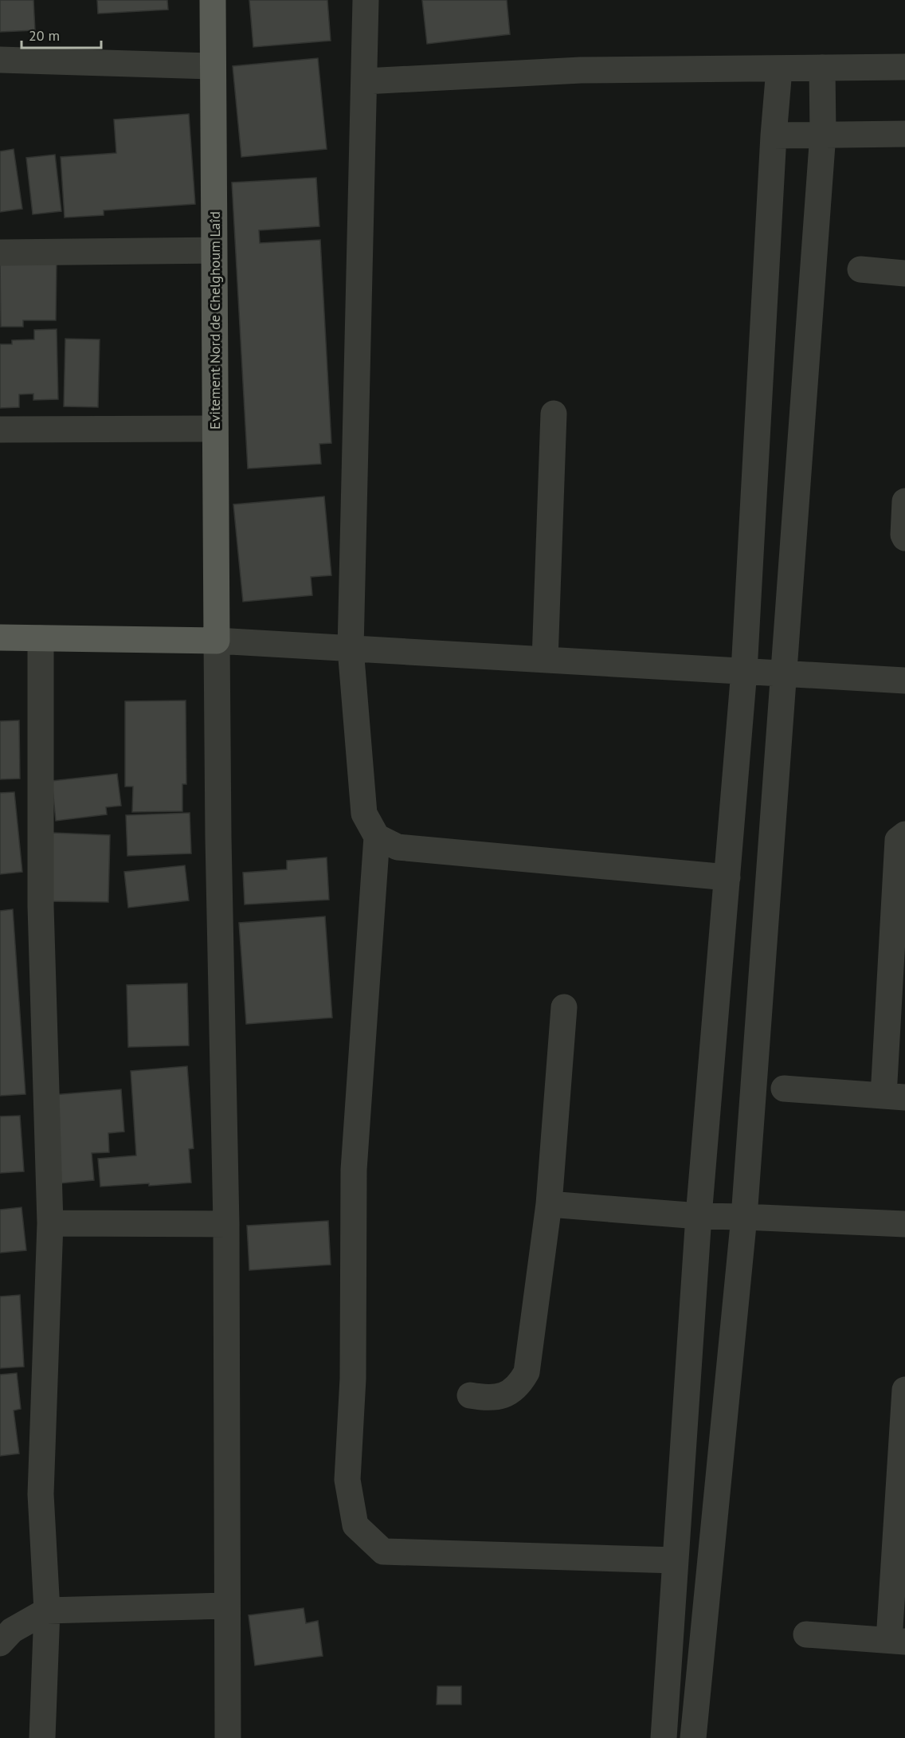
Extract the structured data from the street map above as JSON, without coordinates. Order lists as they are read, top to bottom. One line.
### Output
{"streets":{"main road":["Evitement Nord de Chelghoum Laîd"]},"scale_bar":"20 m"}
